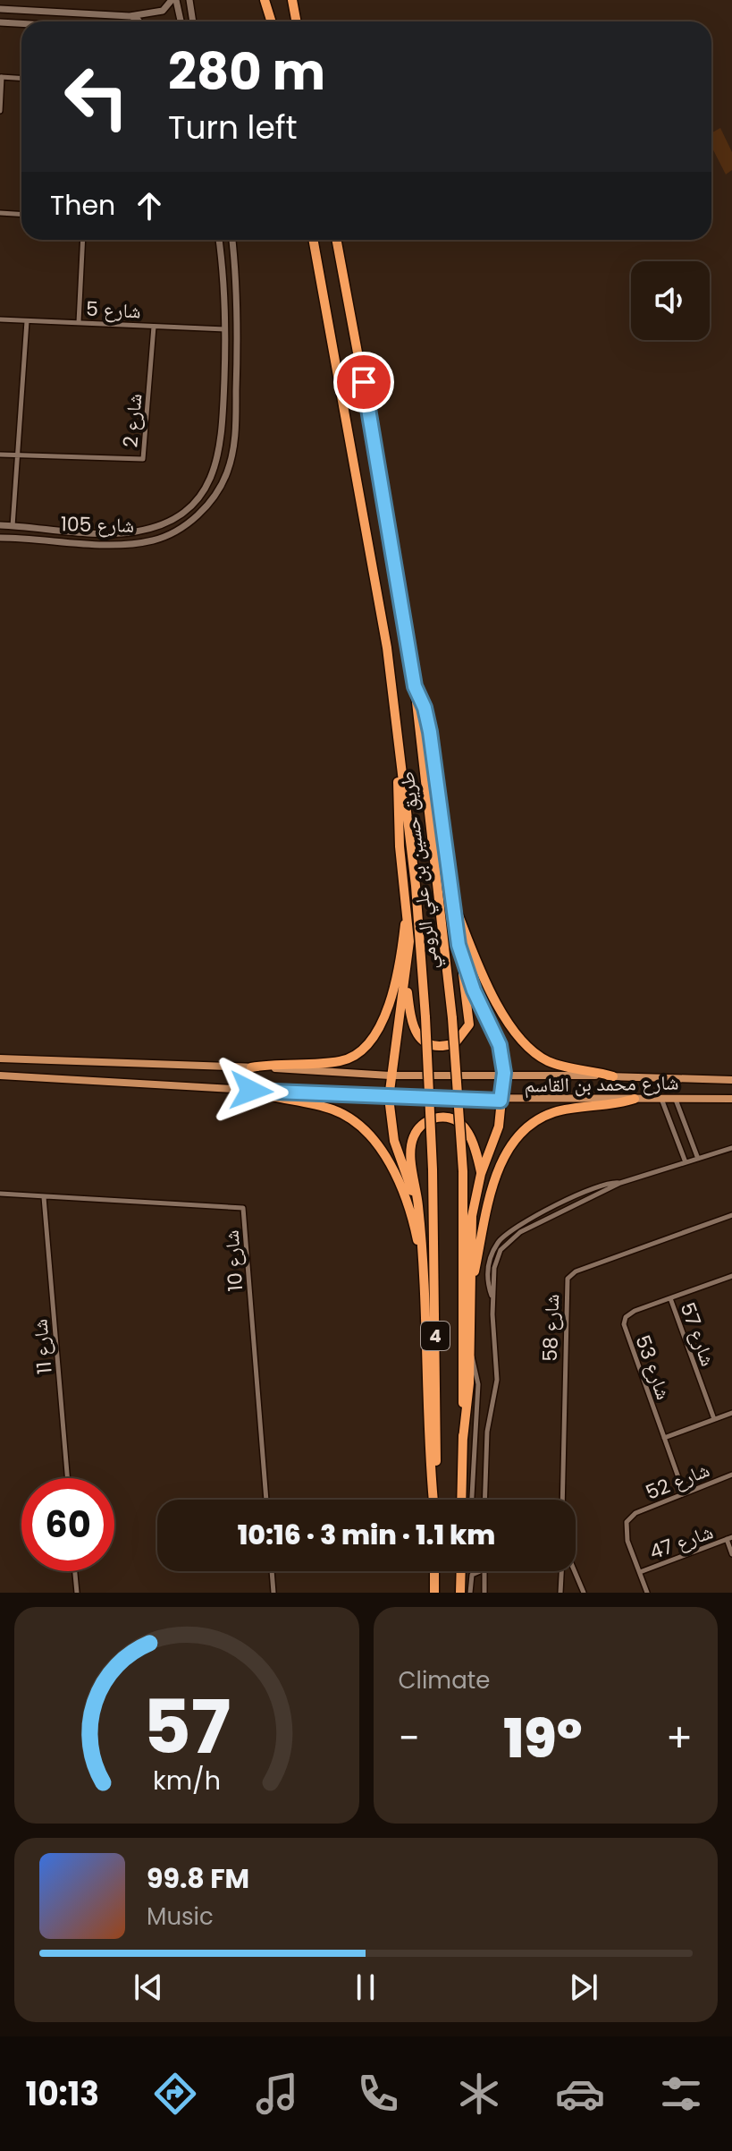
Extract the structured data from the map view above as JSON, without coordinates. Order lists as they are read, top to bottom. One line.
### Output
{"streets":{"highway":["طريق حسين بن علي الرومي","4"],"main road":["شارع محمد بن القاسم"],"street":["شارع 5","شارع 2","شارع 105","شارع 10","شارع 58","شارع 57","شارع 11","شارع 53","شارع 52","شارع 47"]},"crossings":[["شارع 5","شارع 2"],["شارع 5","شارع 105"],["شارع 10","شارع 11"],["شارع 57","شارع 53"],["شارع 53","شارع 52"],["شارع 52","شارع 47"]],"page":{"turn":["280 m","Turn left"],"then":"Then","limit":"60","trip":"10:16 · 3 min · 1.1 km","tile":"Climate","heat":["−","19°","+"],"song":["99.8 FM","Music"],"tabs":"10:13","gauge":["57","km/h"]}}
